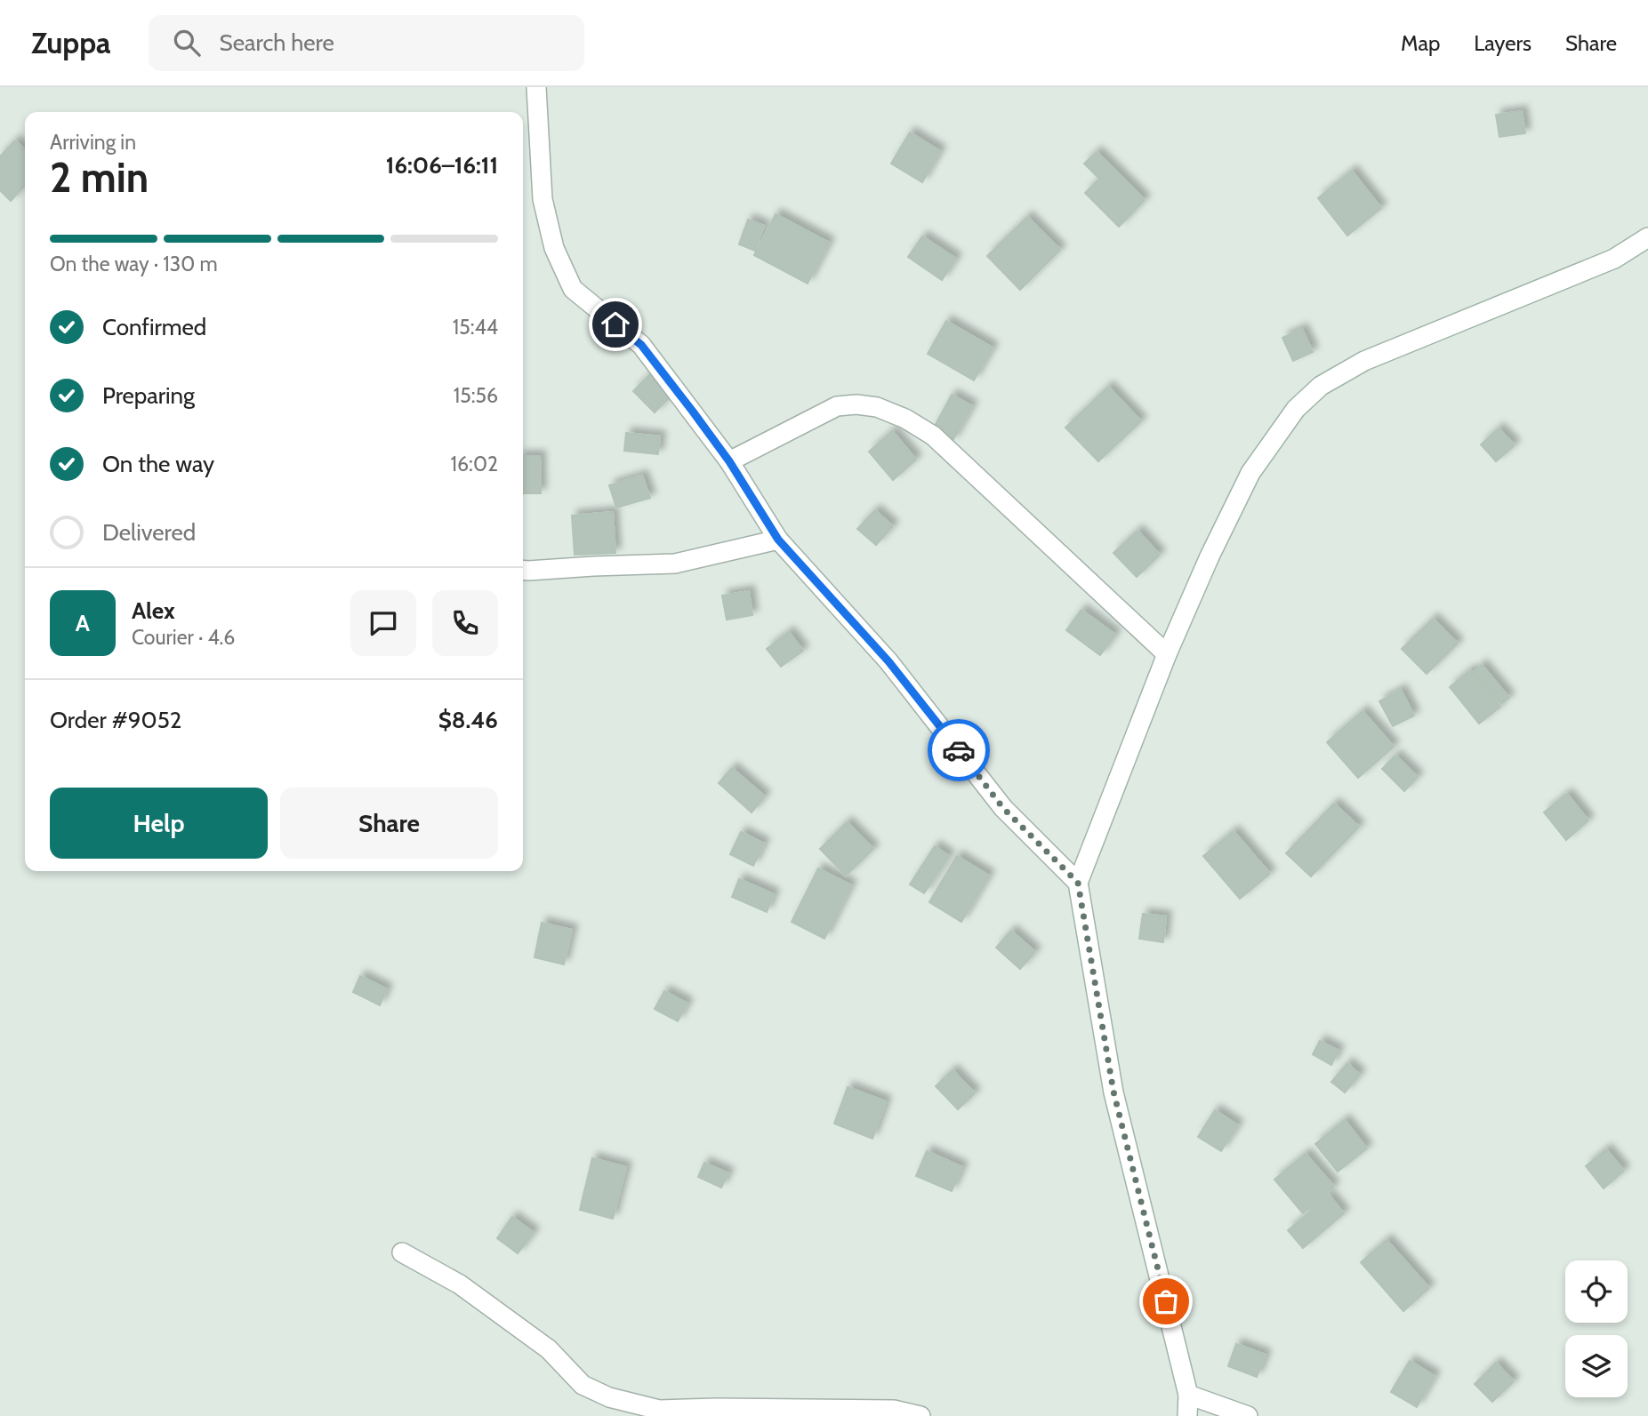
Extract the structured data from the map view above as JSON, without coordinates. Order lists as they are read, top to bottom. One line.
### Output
{"page":{"header":"Zuppa","search":"Search here","nav":["Map","Layers","Share"],"heading":["2 min","Arriving in","16:06–16:11"],"panel":["Alex","Courier · 4.6","Order #9052","$8.46"],"bar":"On the way · 130 m","list":[["Confirmed","15:44"],["Preparing","15:56"],["On the way","16:02"],"Delivered"],"round":"A","buttons":["Help","Share"]}}
